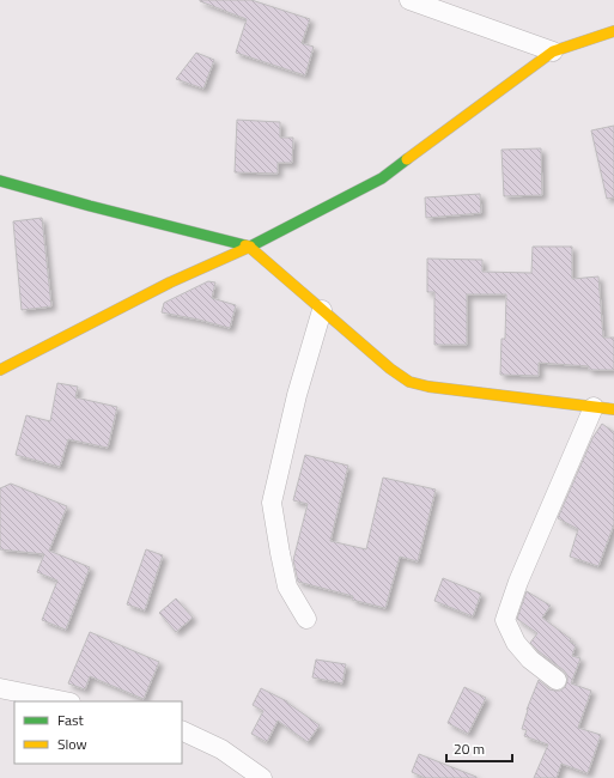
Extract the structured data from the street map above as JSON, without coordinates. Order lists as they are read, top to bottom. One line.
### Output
{"legend":["Fast","Slow"],"scale_bar":"20 m"}
